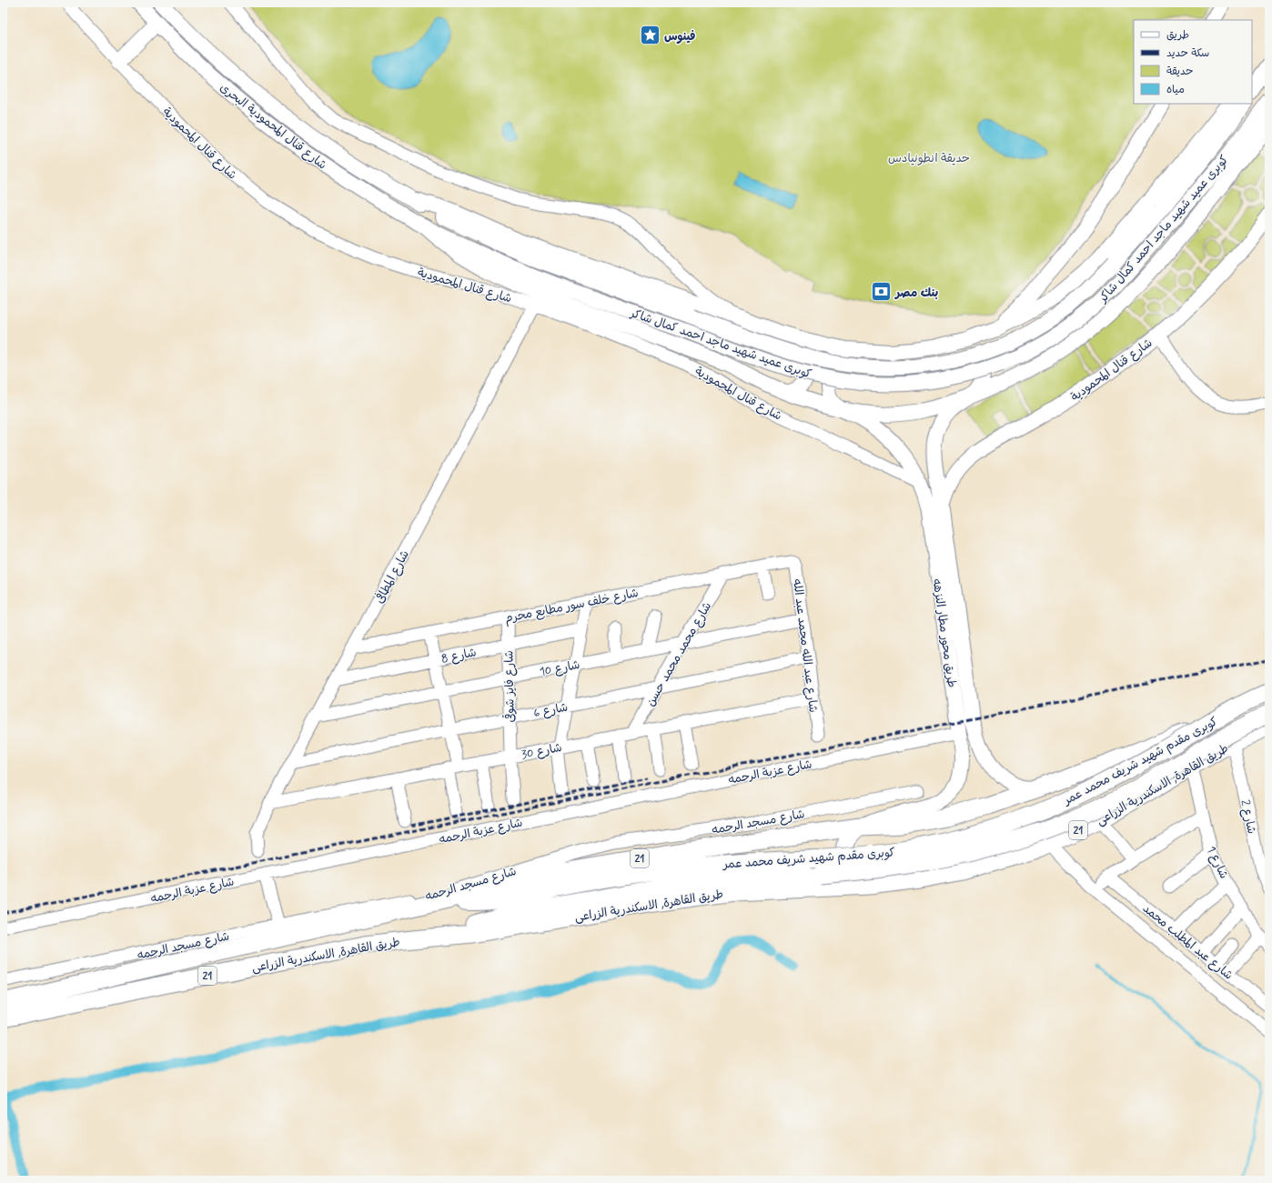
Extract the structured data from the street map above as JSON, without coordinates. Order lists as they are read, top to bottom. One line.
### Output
{"streets":{"highway":["كوبرى مقدم شهيد شريف محمد عمر","طريق القاهرة, الاسكندرية الزراعى","21"],"main road":["شارع قنال المحمودية البحرى","شارع قنال المحمودية","كوبرى عميد شهيد ماجد احمد كمال شاكر","طريق محور مطار النزهه"],"street":["شارع المطافى","شارع خلف سور مطابع محرم","شارع عبد الله محمد عبد الله","شارع محمد محمد حسن","شارع 8","شارع 10","شارع فايز شوقى","شارع 6","شارع 30","شارع عزبة الرحمه","شارع 2","شارع مسجد الرحمه","شارع 1","شارع عبد المطلب محمد"]},"crossings":[["شارع قنال المحمودية البحرى","كوبرى عميد شهيد ماجد احمد كمال شاكر"],["شارع قنال المحمودية","شارع المطافى"],["شارع قنال المحمودية","طريق محور مطار النزهه"],["شارع المطافى","شارع خلف سور مطابع محرم"],["شارع المطافى","شارع 8"],["شارع المطافى","شارع 10"],["شارع المطافى","شارع 6"],["شارع المطافى","شارع 30"],["شارع خلف سور مطابع محرم","شارع عبد الله محمد عبد الله"],["شارع خلف سور مطابع محرم","شارع محمد محمد حسن"],["شارع خلف سور مطابع محرم","شارع فايز شوقى"],["طريق محور مطار النزهه","شارع عزبة الرحمه"],["طريق محور مطار النزهه","طريق القاهرة, الاسكندرية الزراعى"],["شارع عبد الله محمد عبد الله","شارع 10"],["شارع عبد الله محمد عبد الله","شارع 6"],["شارع عبد الله محمد عبد الله","شارع 30"],["شارع محمد محمد حسن","شارع 10"],["شارع محمد محمد حسن","شارع 6"],["شارع محمد محمد حسن","شارع 30"],["شارع 8","شارع فايز شوقى"],["شارع 10","شارع فايز شوقى"],["شارع فايز شوقى","شارع 6"],["شارع فايز شوقى","شارع 30"],["كوبرى مقدم شهيد شريف محمد عمر","طريق القاهرة, الاسكندرية الزراعى"],["طريق القاهرة, الاسكندرية الزراعى","شارع 2"],["طريق القاهرة, الاسكندرية الزراعى","شارع 1"]],"parks":["حديقة انطونيادس"],"places":{"place":["فينوس"],"bank":["بنك مصر"]},"legend":["طريق","سكة حديد","حديقة","مياه"]}
